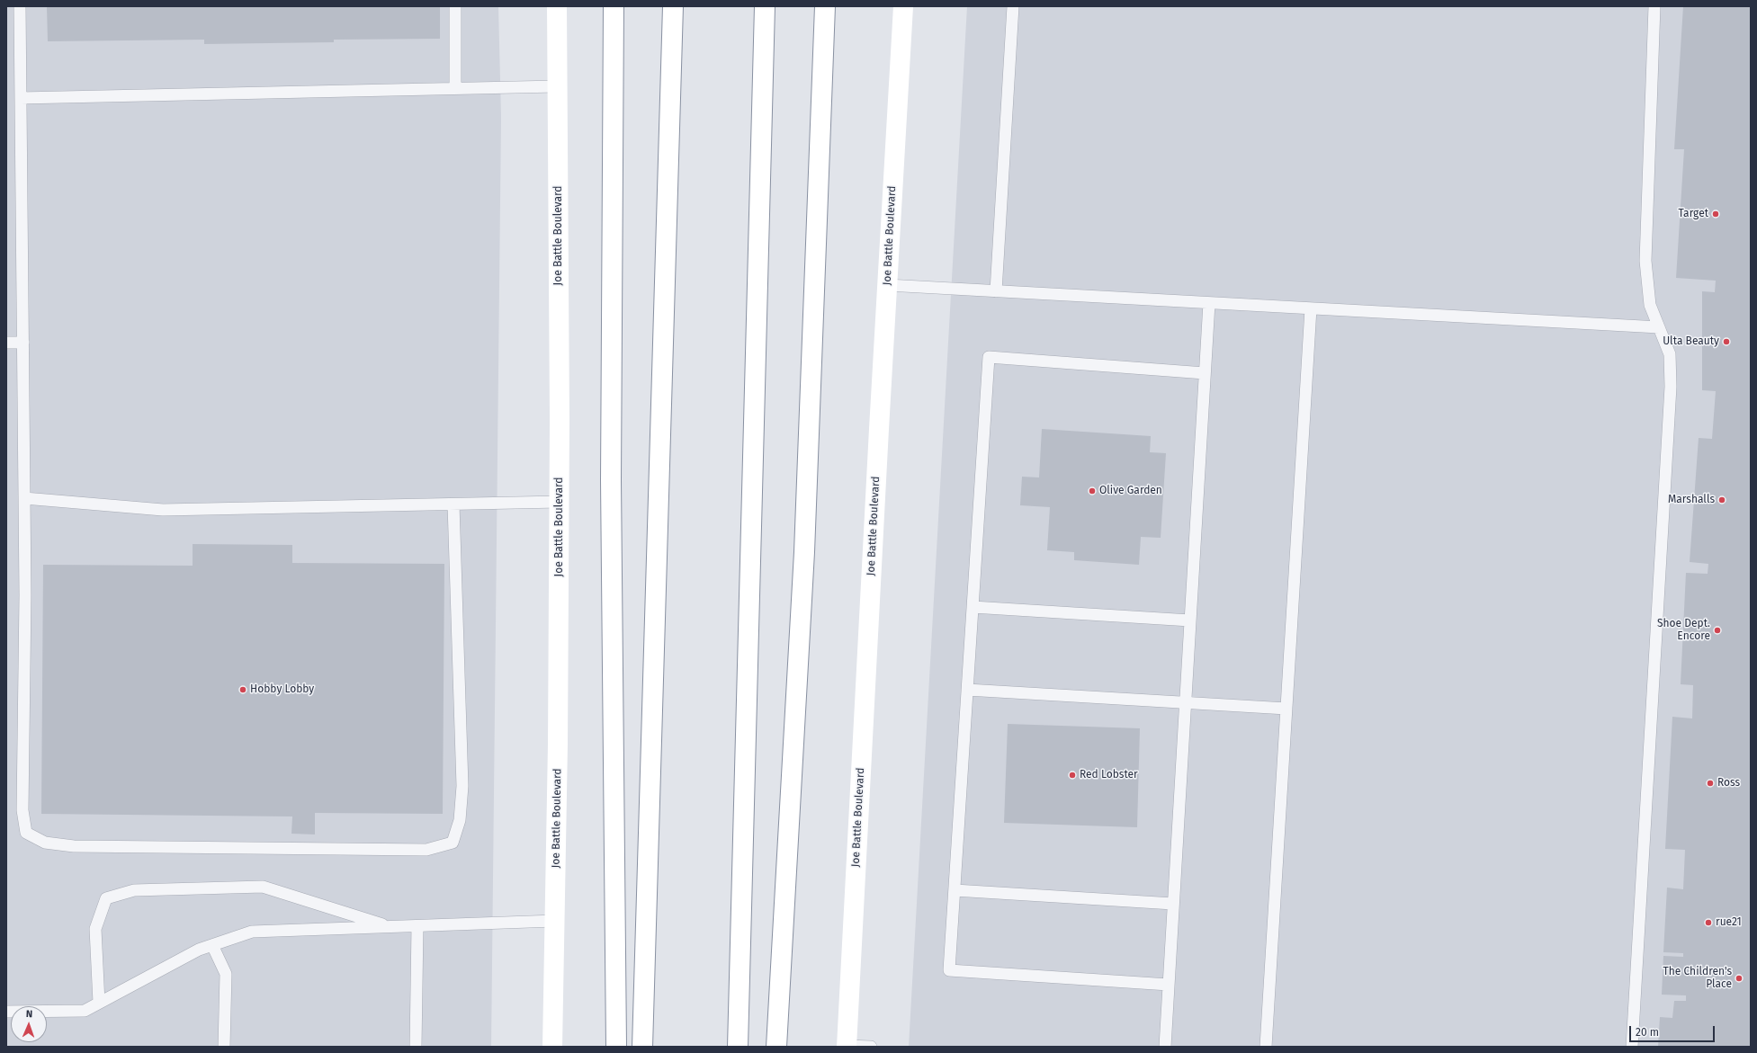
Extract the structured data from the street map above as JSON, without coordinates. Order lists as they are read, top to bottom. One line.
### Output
{"streets":{"main road":["Joe Battle Boulevard"]},"places":["Target","Ulta Beauty","Olive Garden","Marshalls","Shoe Dept. Encore","Hobby Lobby","Red Lobster","Ross","rue21","The Children's Place"],"scale_bar":"20 m","north":"top"}
